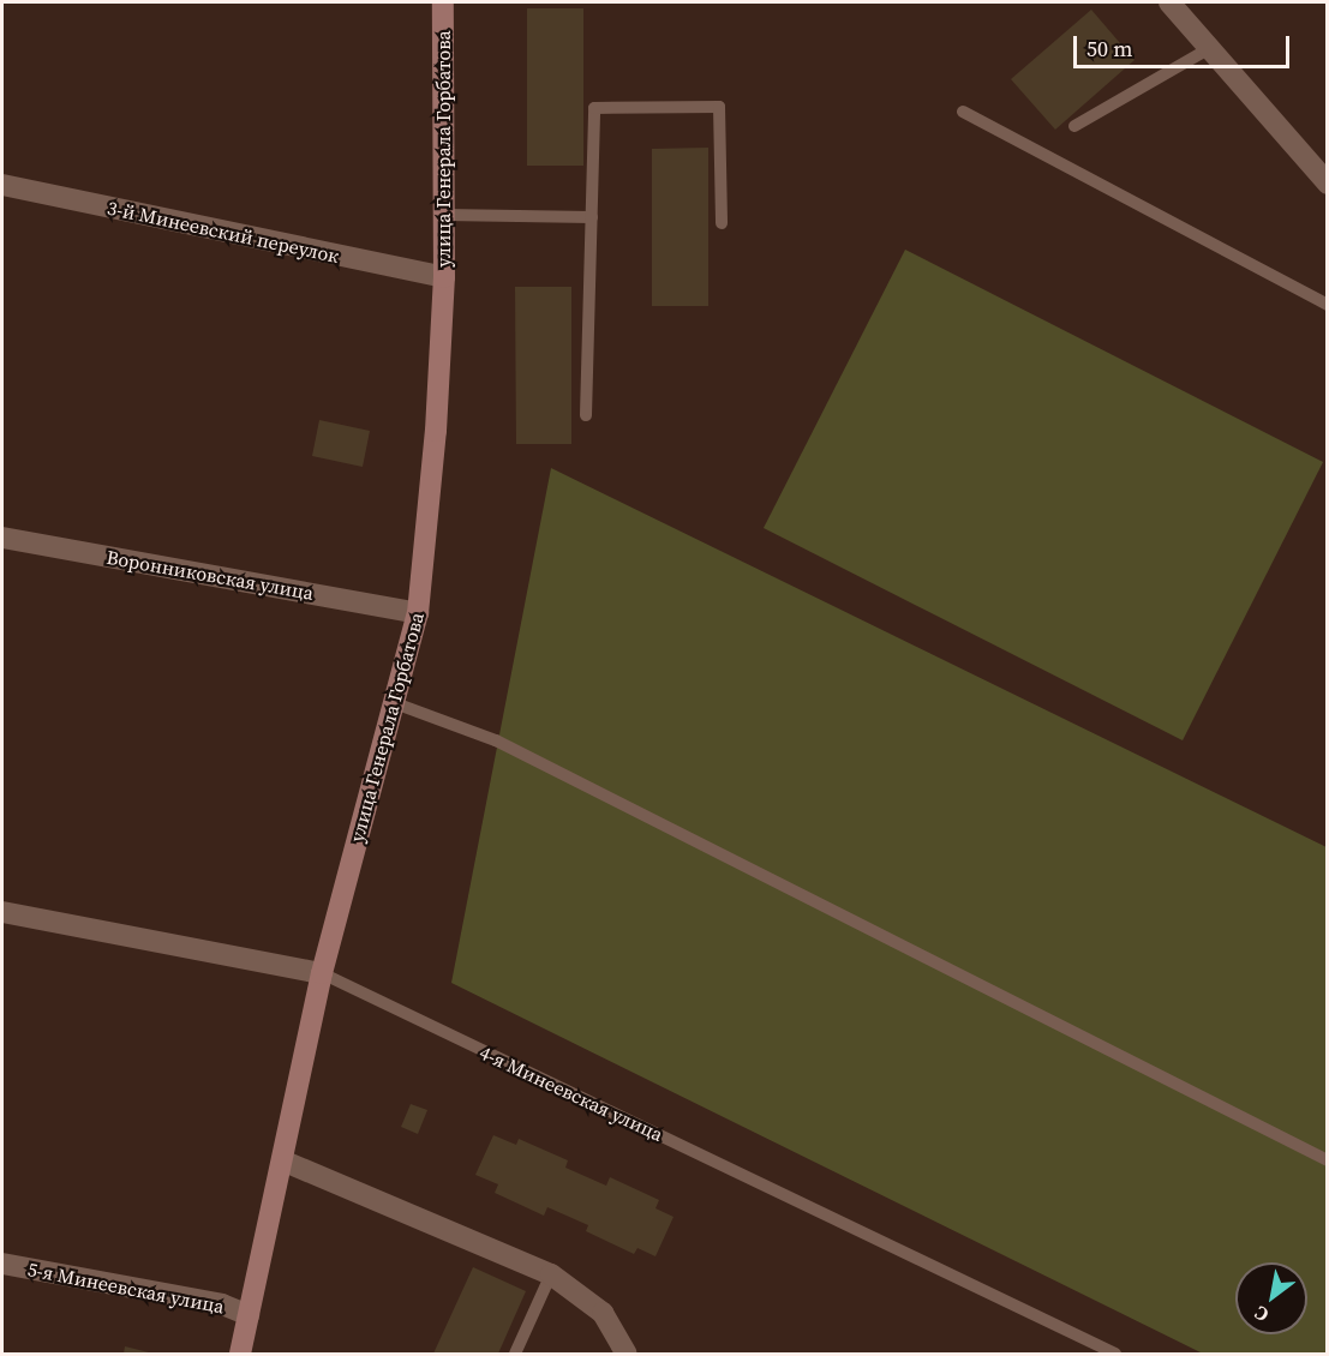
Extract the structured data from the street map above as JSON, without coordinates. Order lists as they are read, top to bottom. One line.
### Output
{"streets":{"street":["улица Генерала Горбатова","3-й Минеевский переулок","Воронниковская улица","4-я Минеевская улица","5-я Минеевская улица"]},"crossings":[["улица Генерала Горбатова","3-й Минеевский переулок"],["улица Генерала Горбатова","Воронниковская улица"],["улица Генерала Горбатова","4-я Минеевская улица"],["улица Генерала Горбатова","5-я Минеевская улица"]],"scale_bar":"50 m","north":"bottom left"}
